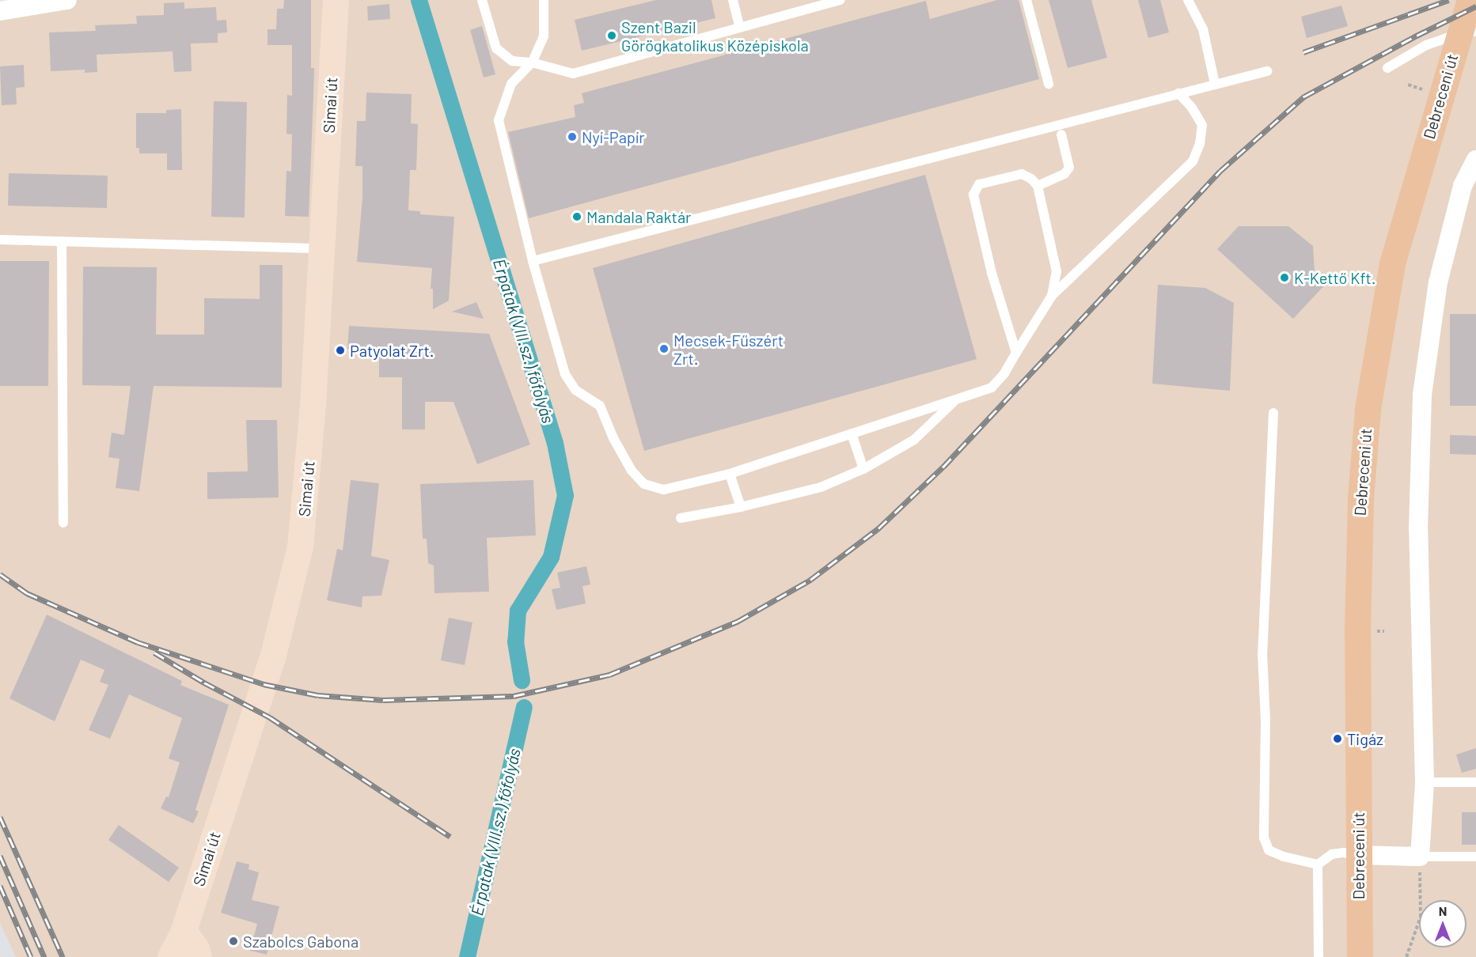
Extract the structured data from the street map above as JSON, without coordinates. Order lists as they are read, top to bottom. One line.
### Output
{"streets":{"main road":["Debreceni út","Simai út"]},"water":["Érpatak (VIII.sz.) főfolyás"],"places":["Szent Bazil Görögkatolikus Középiskola","Nyí-Papír","Mandala Raktár","K-Kettő Kft.","Mecsek-Fűszért Zrt.","Patyolat Zrt.","Tigáz","Szabolcs Gabona"],"north":"top"}
